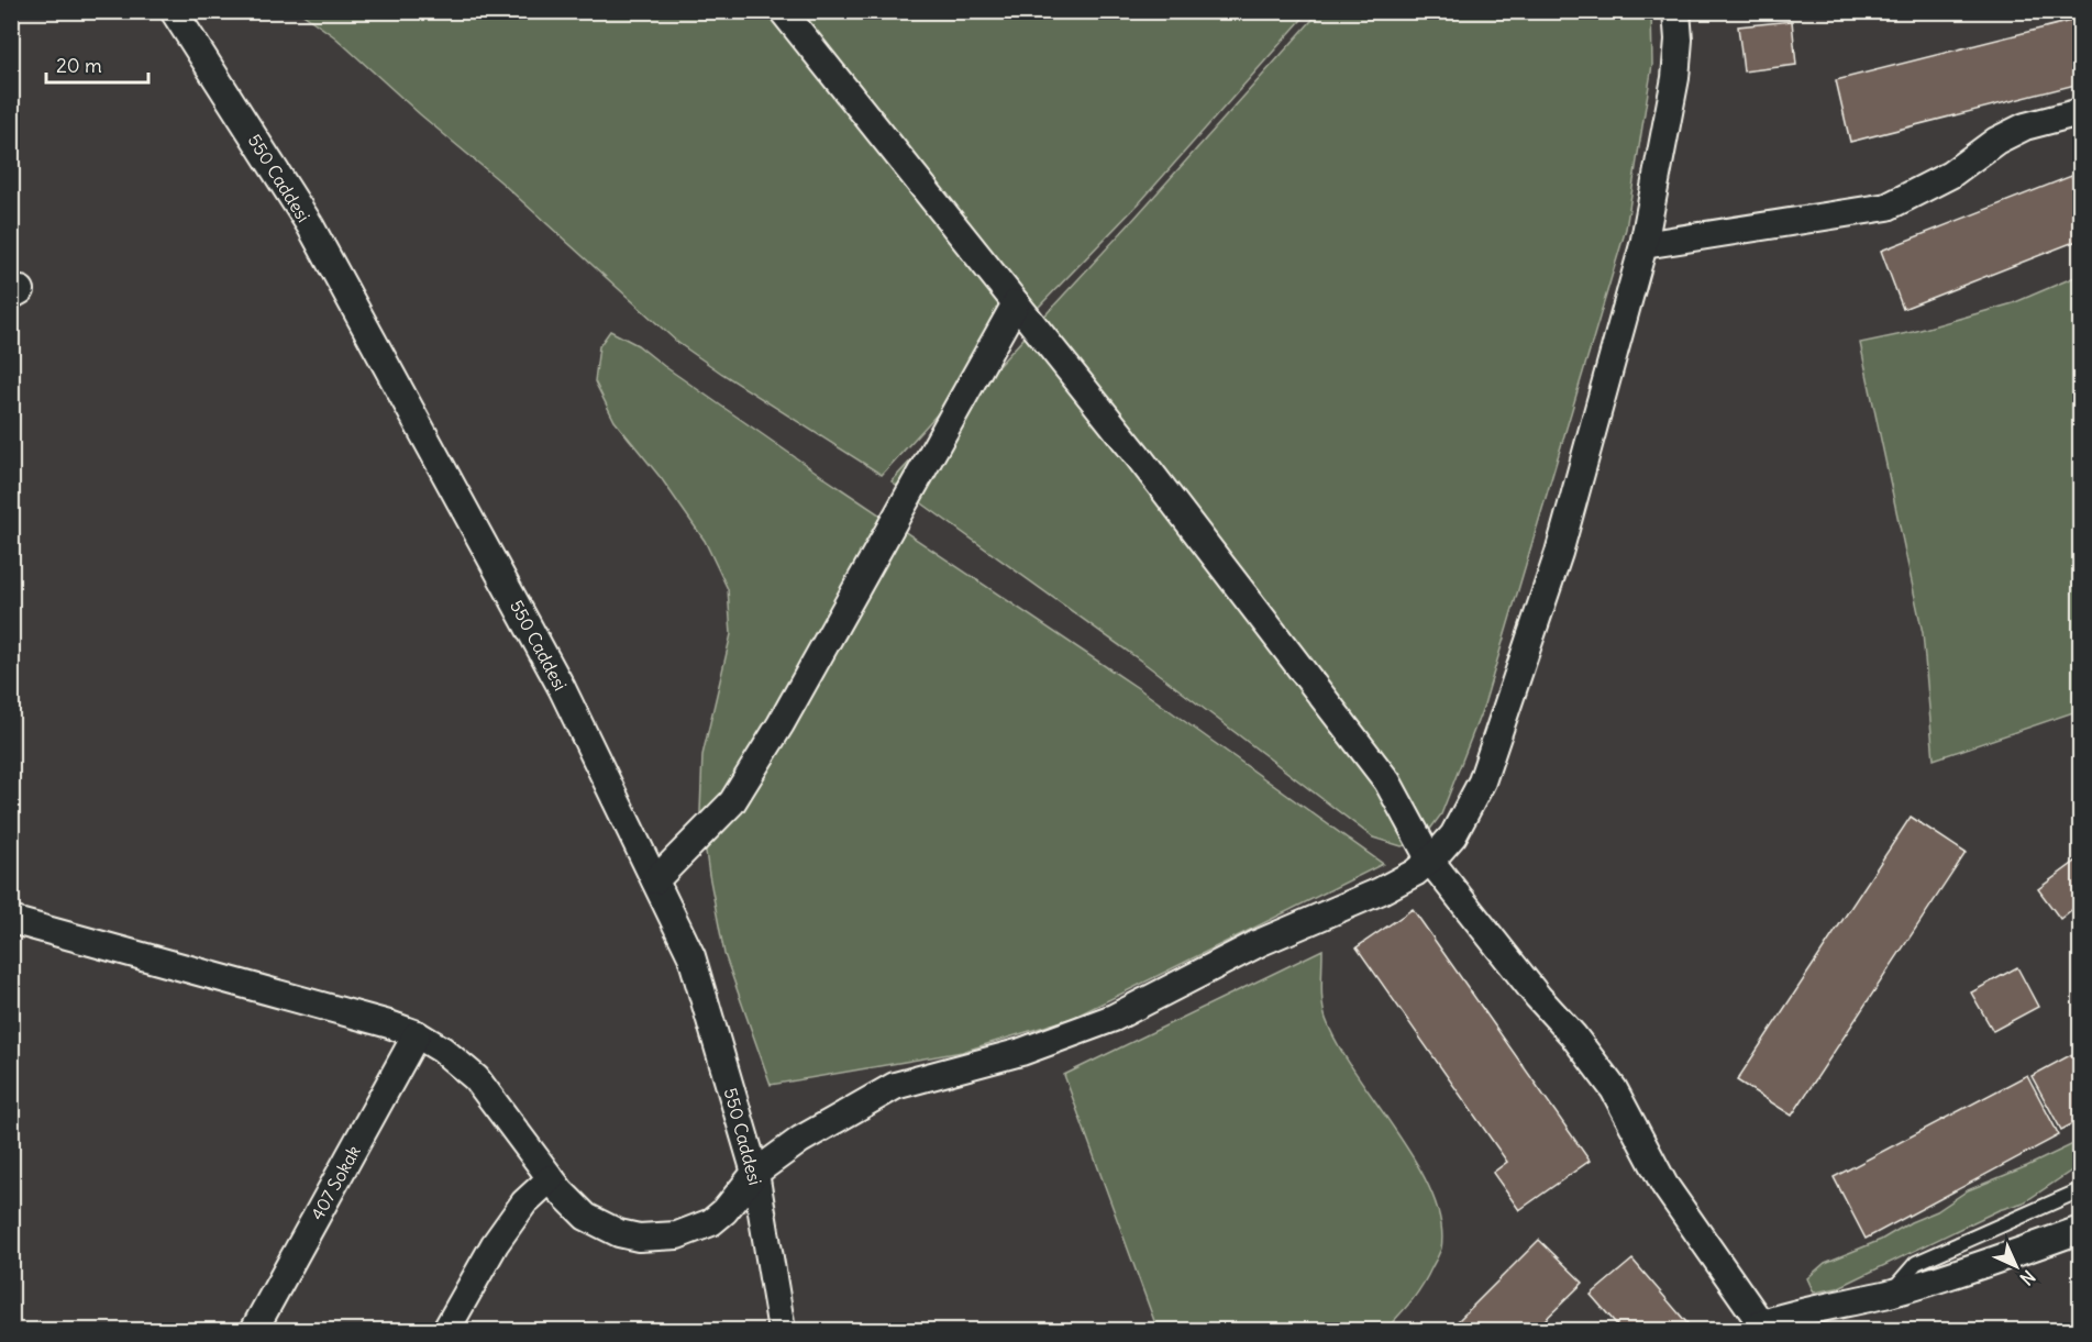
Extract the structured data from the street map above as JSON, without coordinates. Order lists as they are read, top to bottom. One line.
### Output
{"streets":{"street":["550 Caddesi","407 Sokak"]},"scale_bar":"20 m","north":"bottom right"}
